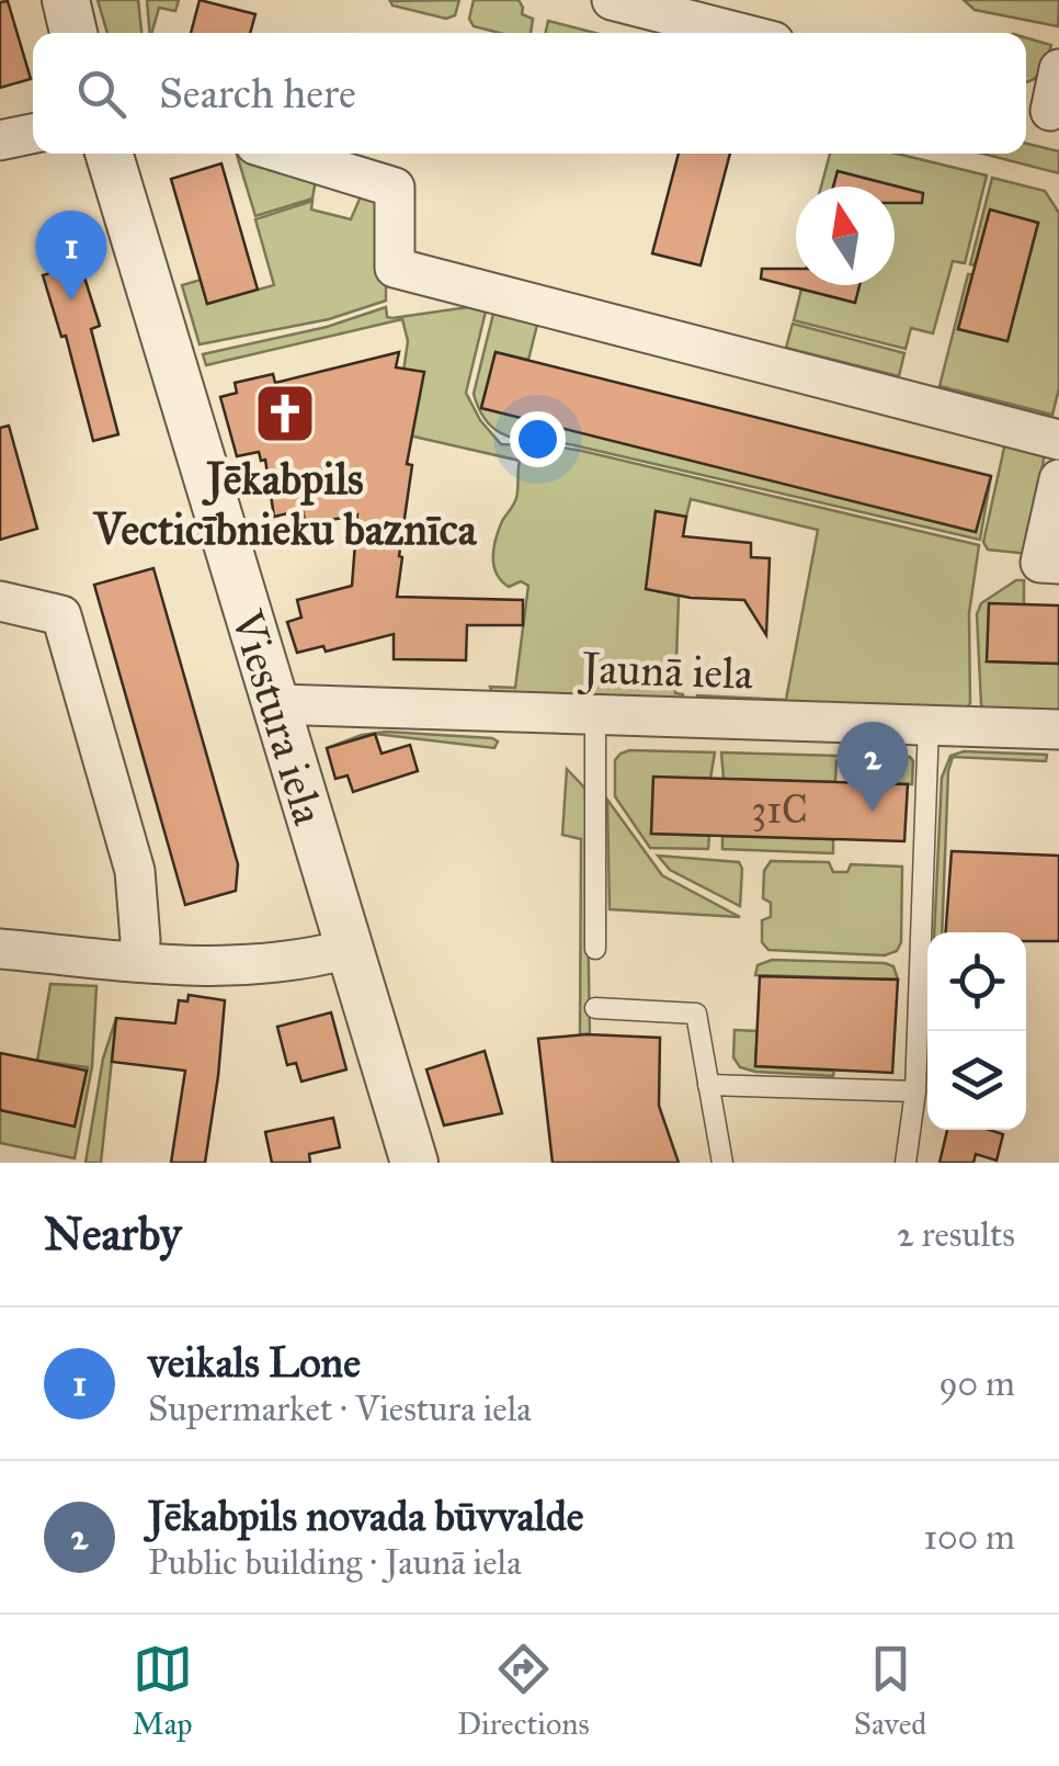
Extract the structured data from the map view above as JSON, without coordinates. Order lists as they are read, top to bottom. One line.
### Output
{"streets":{"street":["Jaunā iela","Viestura iela"]},"crossings":[["Jaunā iela","Viestura iela"]],"places":{"church":["Jēkabpils Vecticībnieku baznīca"]},"house_numbers":["31C"],"north":"top","page":{"search":"Search here","pins":["1","2"],"heading":["Nearby","2 results"],"list":[{"mark":"1","name":"veikals Lone","note":"Supermarket · Viestura iela","value":"90 m"},{"mark":"2","name":"Jēkabpils novada būvvalde","note":"Public building · Jaunā iela","value":"100 m"}],"nav":["Map","Directions","Saved"]}}
